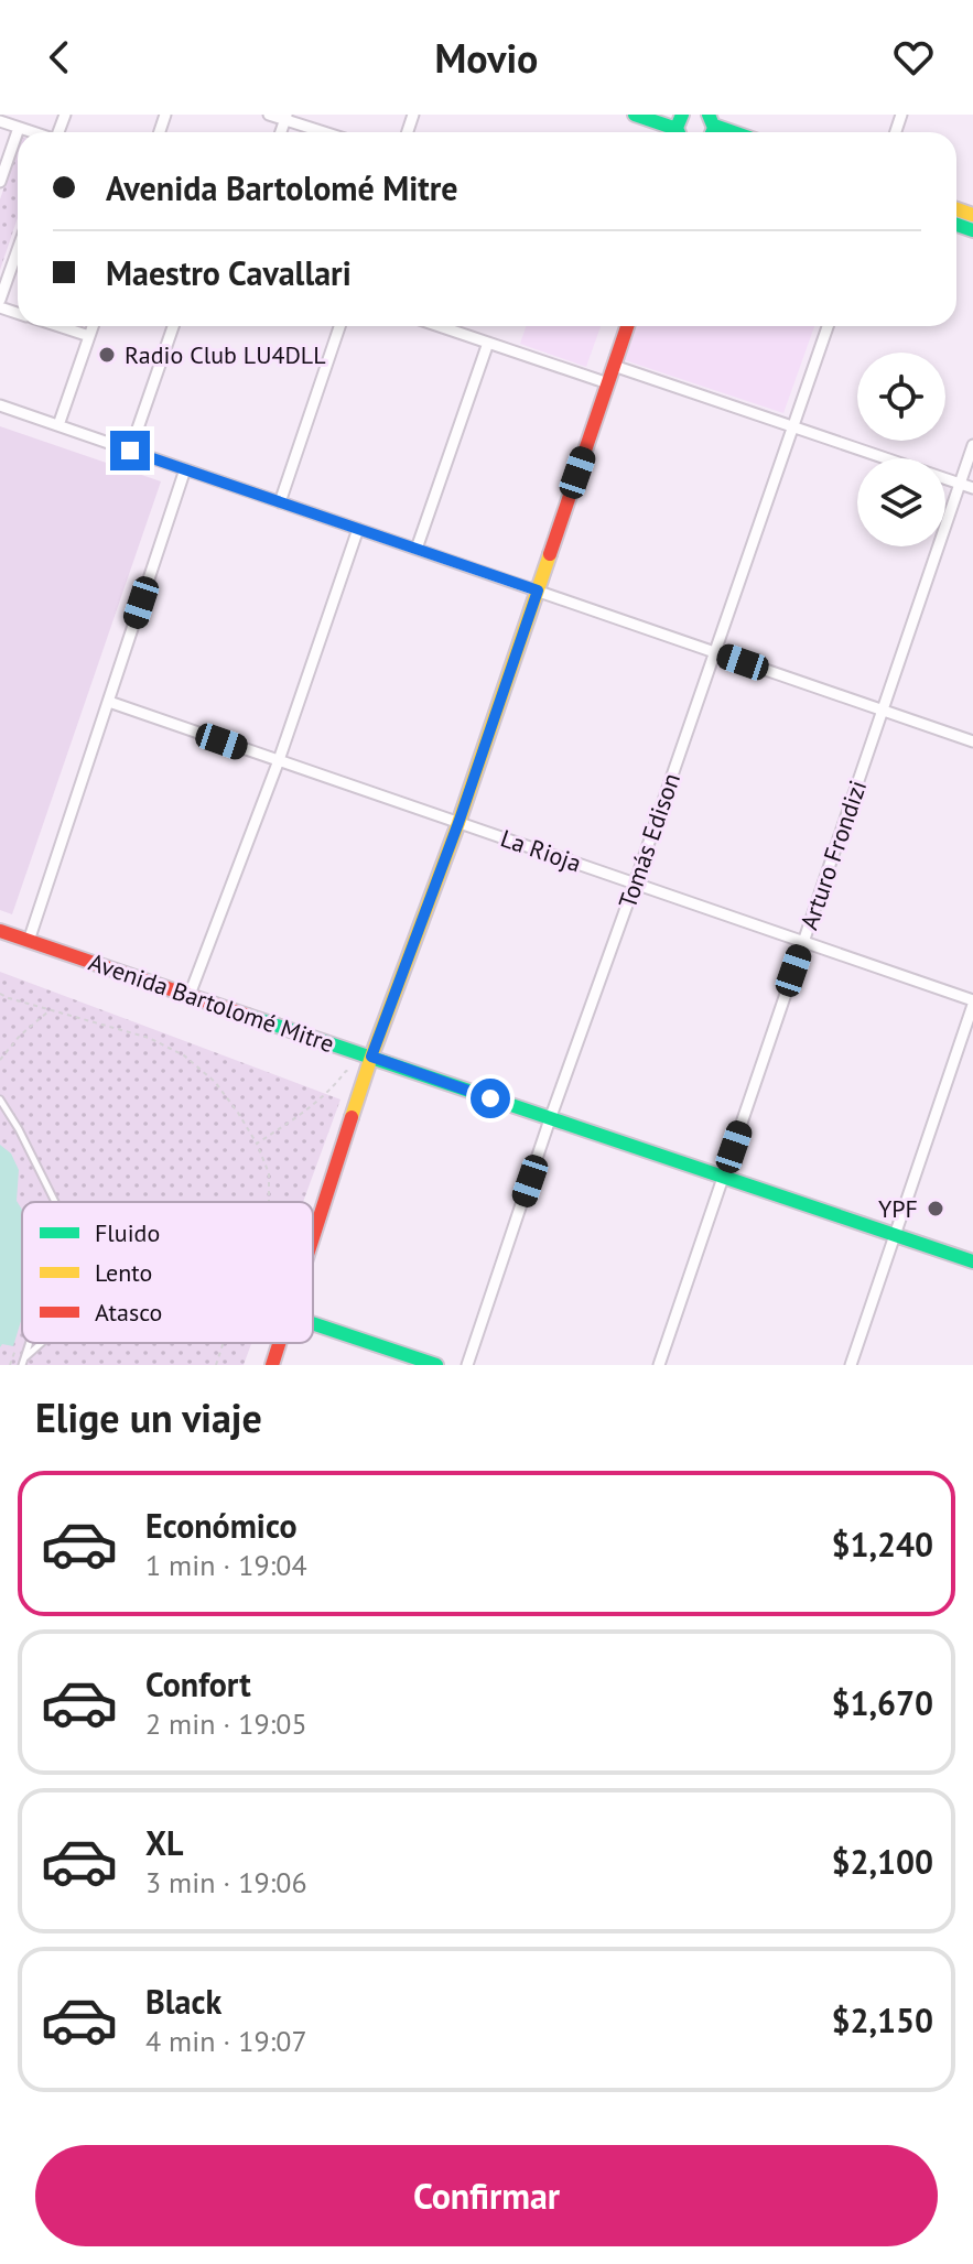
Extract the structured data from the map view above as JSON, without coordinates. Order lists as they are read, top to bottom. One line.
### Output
{"streets":{"main road":["Avenida Bartolomé Mitre"],"street":["Tomás Edison","La Rioja","Arturo Frondizi"]},"crossings":[["Tomás Edison","La Rioja"],["Tomás Edison","Avenida Bartolomé Mitre"],["La Rioja","Arturo Frondizi"],["Arturo Frondizi","Avenida Bartolomé Mitre"]],"places":["Radio Club LU4DLL","YPF"],"legend":["Fluido","Lento","Atasco"],"page":{"header":"Movio","banner":["Avenida Bartolomé Mitre","Maestro Cavallari"],"heading":"Elige un viaje","list":[{"name":"Económico","note":"1 min · 19:04","value":"$1,240"},{"name":"Confort","note":"2 min · 19:05","value":"$1,670"},{"name":"XL","note":"3 min · 19:06","value":"$2,100"},{"name":"Black","note":"4 min · 19:07","value":"$2,150"}],"buttons":"Confirmar"}}
